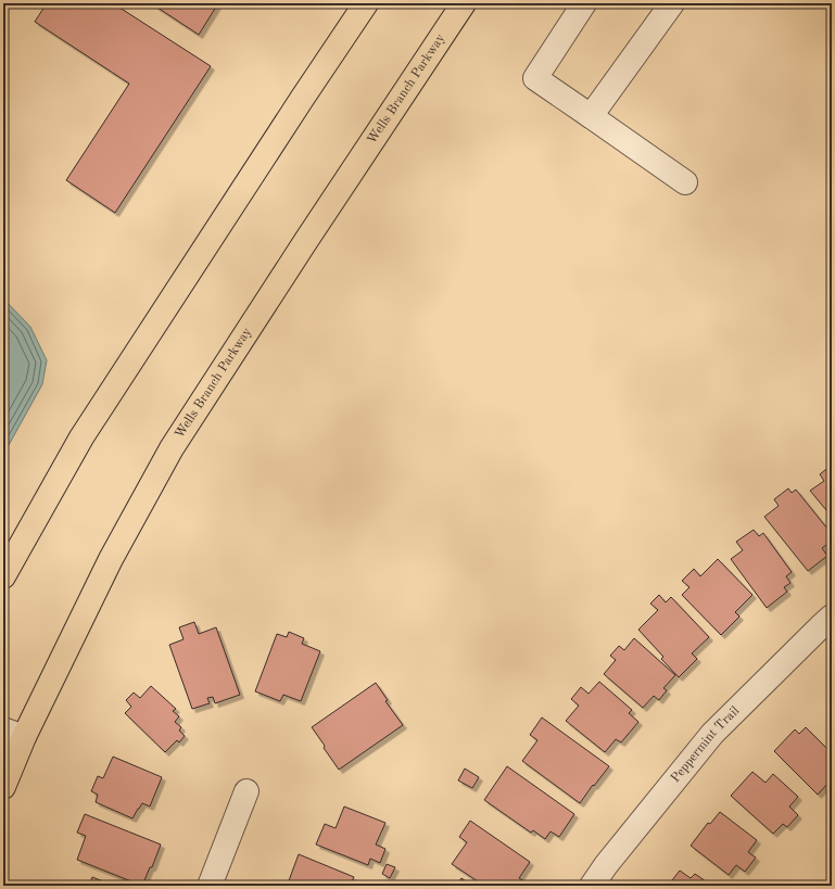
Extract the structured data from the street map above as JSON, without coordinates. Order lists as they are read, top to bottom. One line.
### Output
{"streets":{"main road":["Wells Branch Parkway"],"street":["Peppermint Trail"]}}
